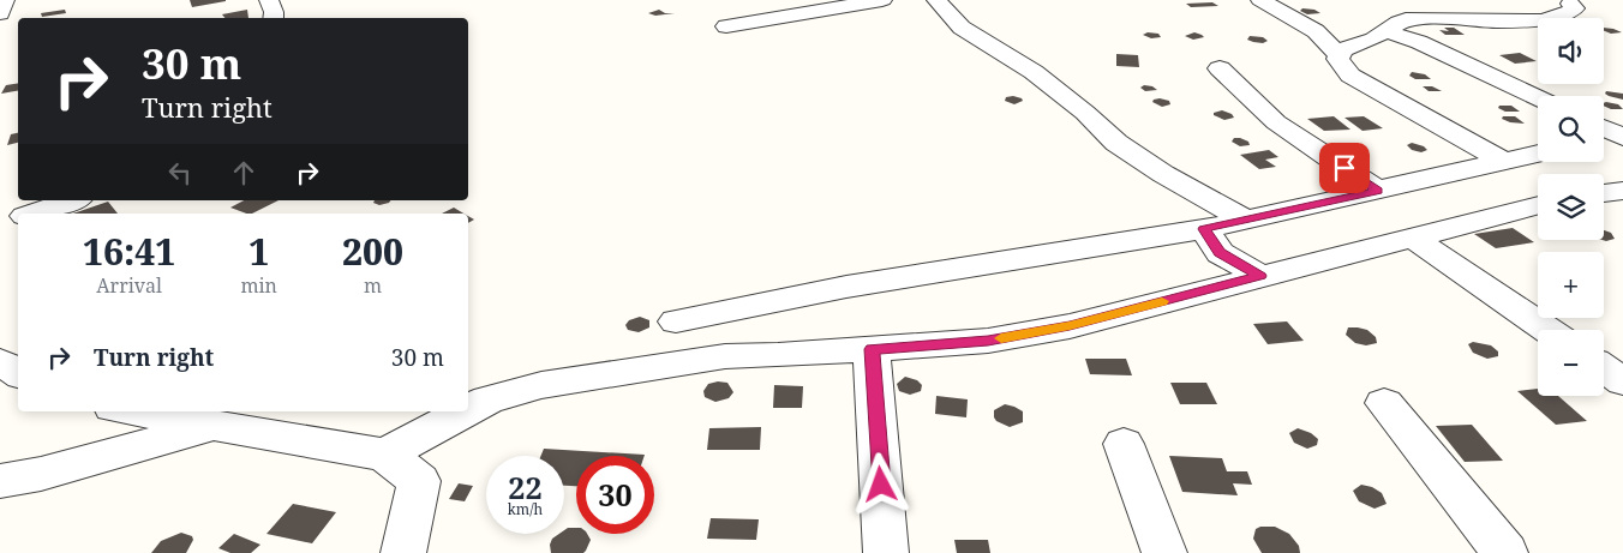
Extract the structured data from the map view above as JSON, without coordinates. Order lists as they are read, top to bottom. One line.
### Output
{"page":{"map_buttons":["+","−"],"turn":["30 m","Turn right"],"eta":["16:41","Arrival","1","min","200","m"],"list":[{"name":"Turn right","value":"30 m"}],"speed":"22 km/h","limit":"30"}}
